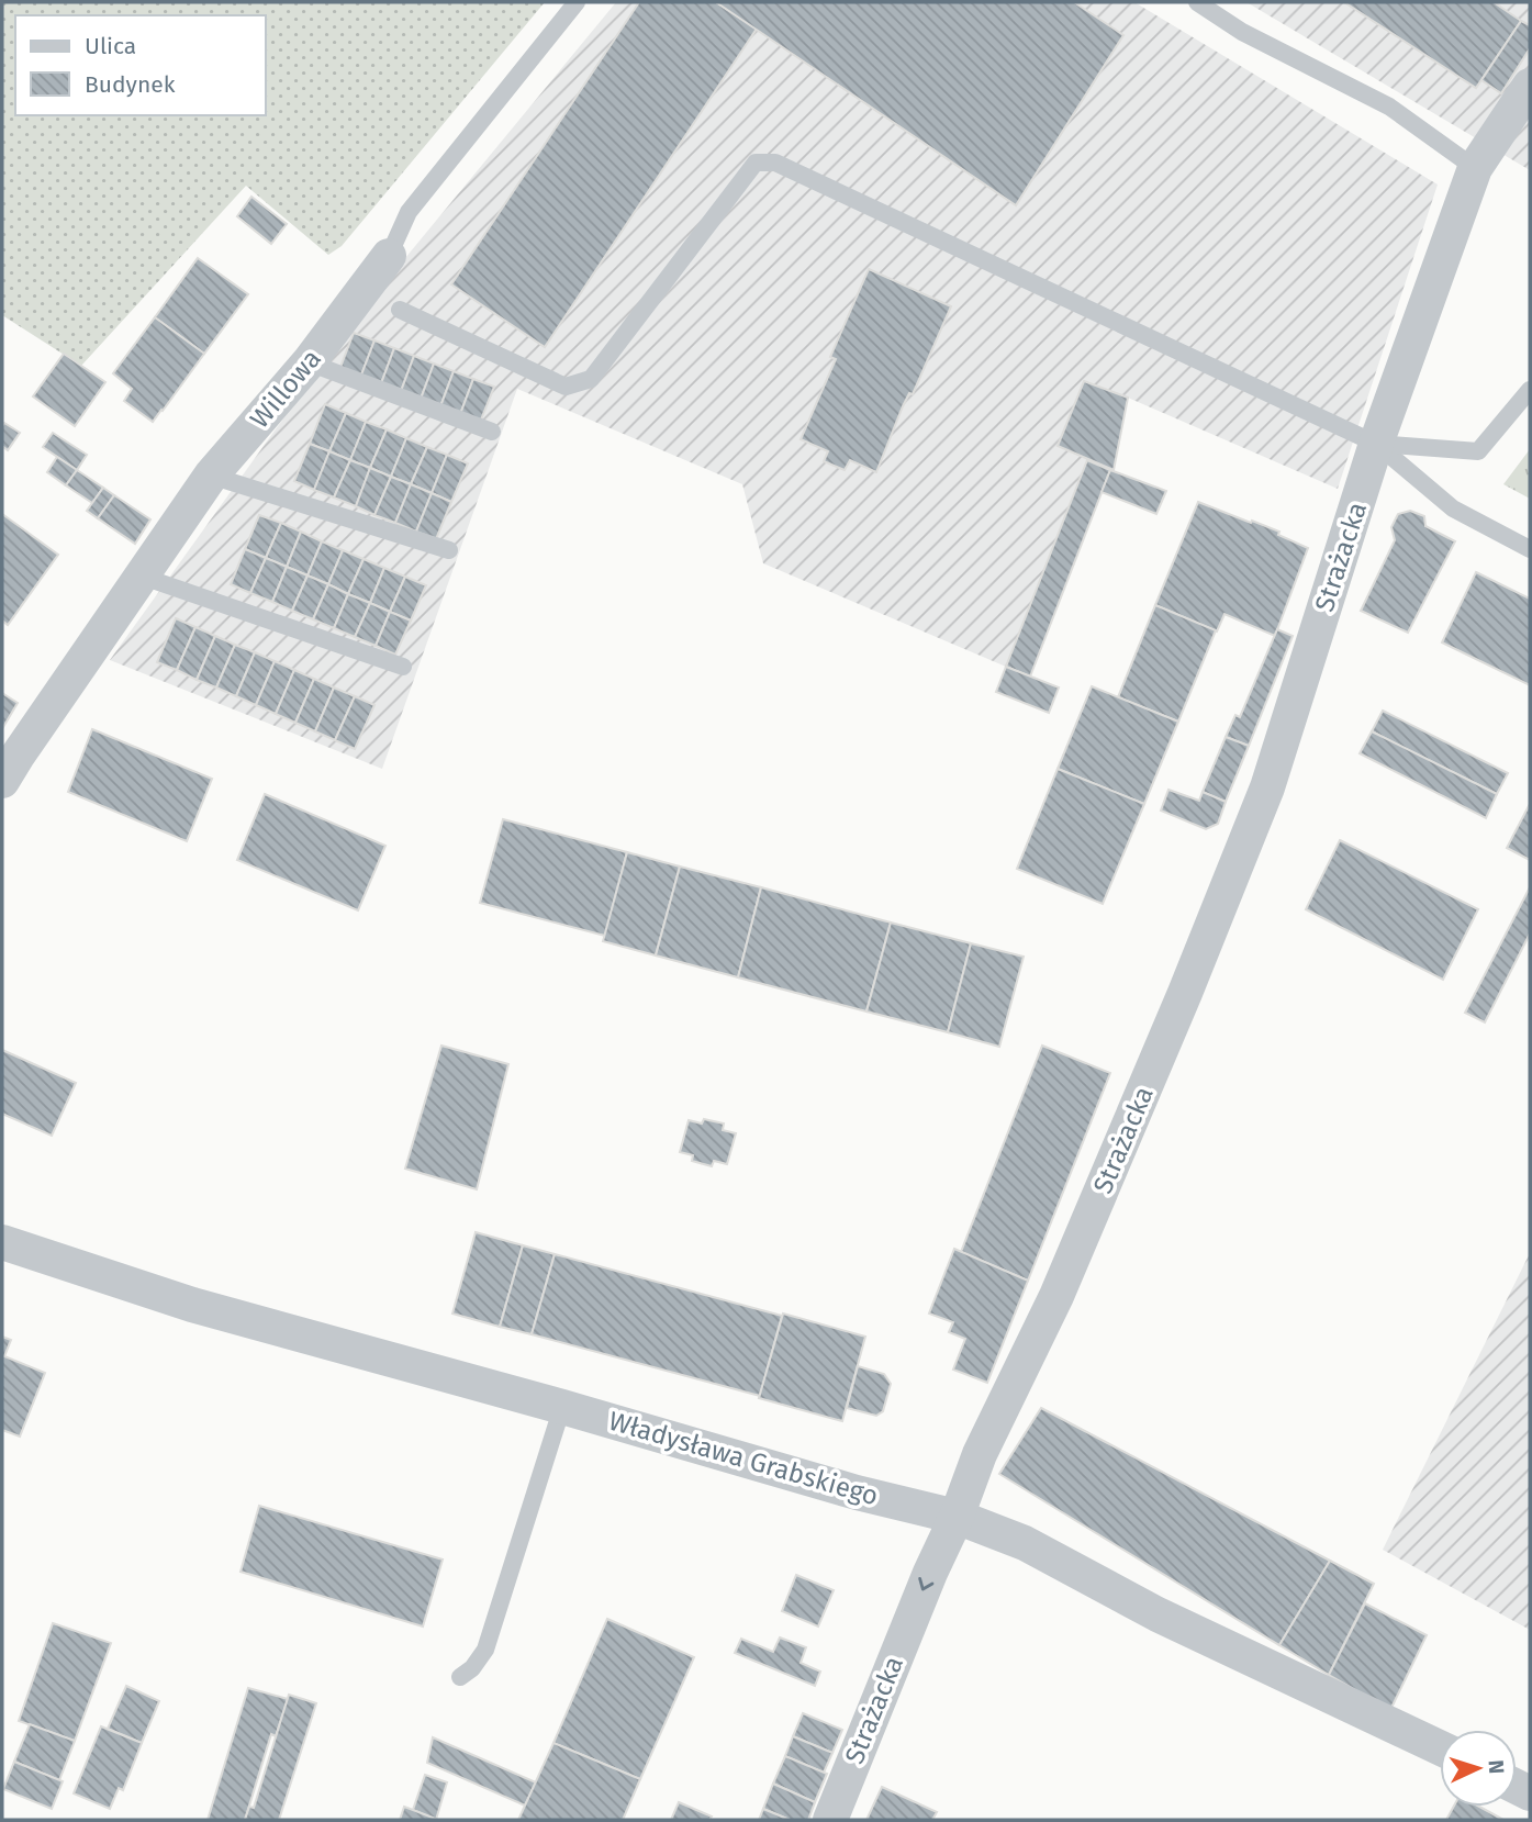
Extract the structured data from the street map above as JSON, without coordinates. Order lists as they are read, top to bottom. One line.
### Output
{"streets":{"street":["Willowa","Strażacka","Władysława Grabskiego"]},"crossings":[["Strażacka","Władysława Grabskiego"]],"legend":["Ulica","Budynek"],"north":"right"}
